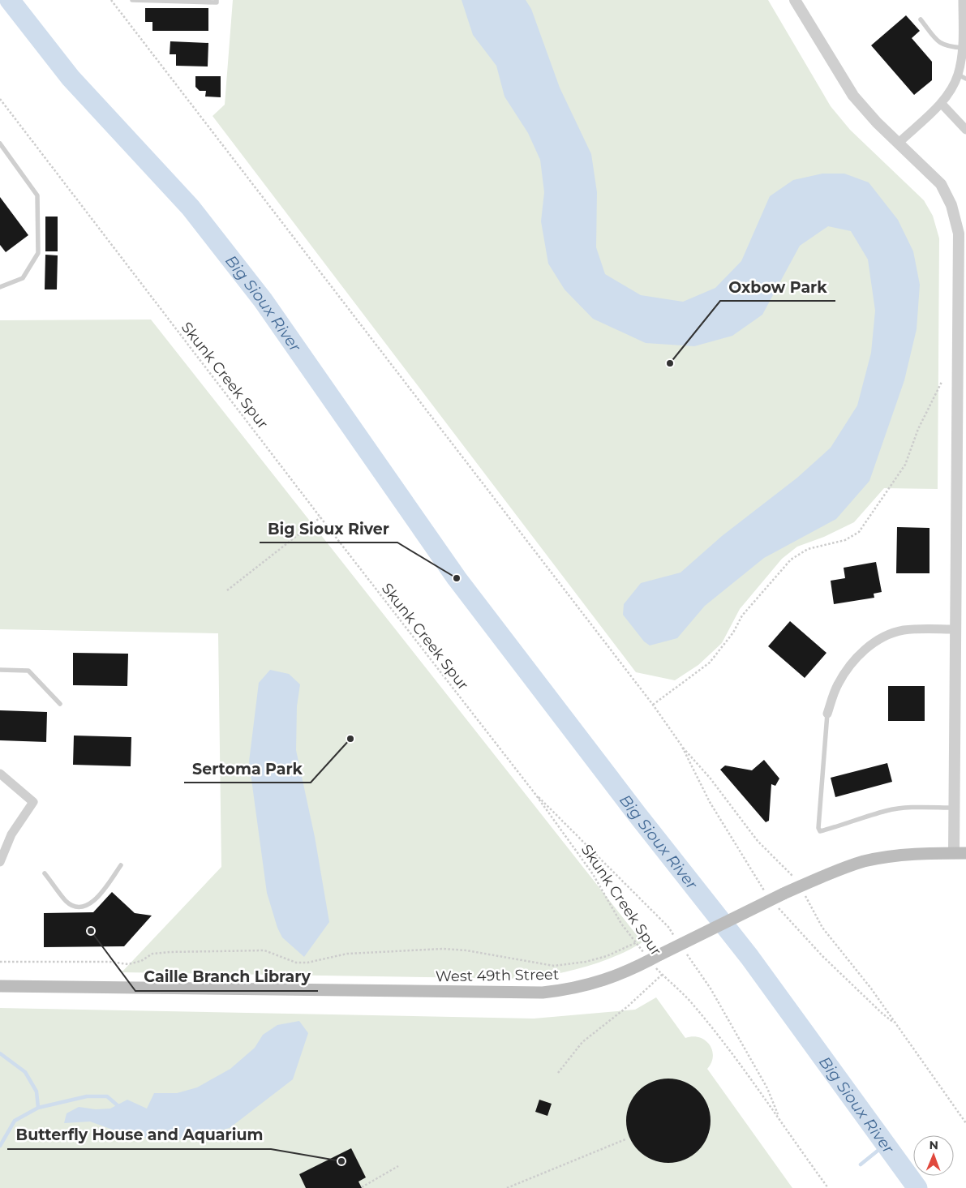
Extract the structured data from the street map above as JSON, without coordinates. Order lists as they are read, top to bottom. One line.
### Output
{"streets":{"main road":["West 49th Street"],"path":["Skunk Creek Spur"]},"crossings":[["Skunk Creek Spur","West 49th Street"]],"water":["Big Sioux River"],"places":["Oxbow Park","Big Sioux River","Sertoma Park","Caille Branch Library","Butterfly House and Aquarium"],"north":"top"}
